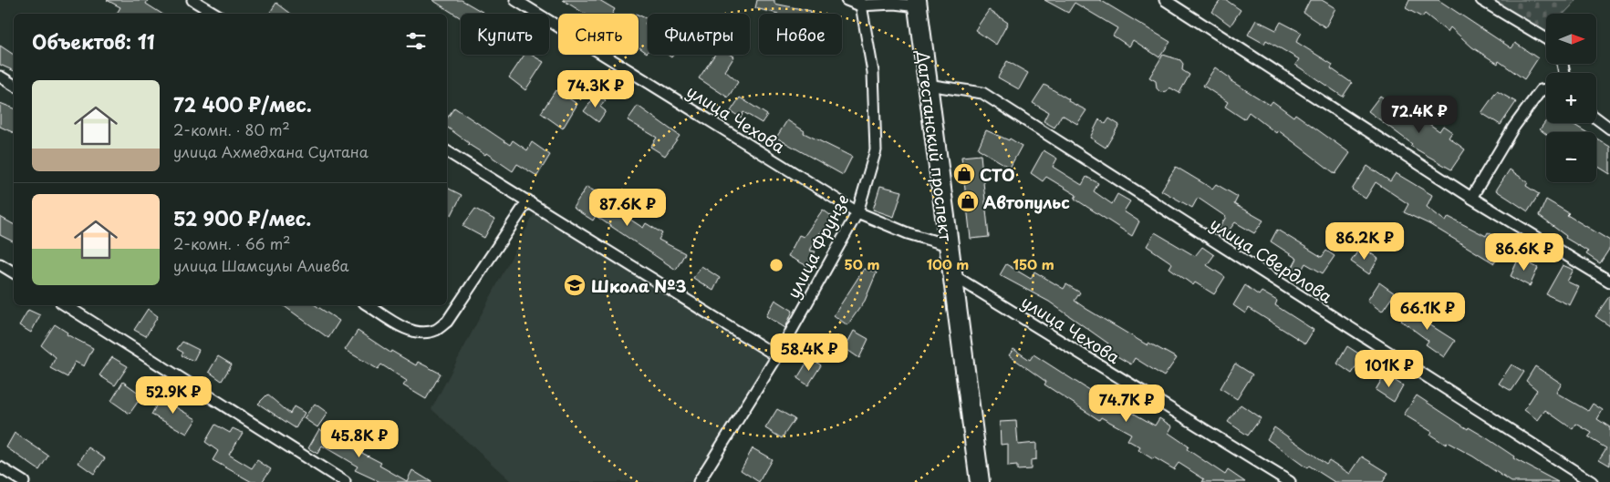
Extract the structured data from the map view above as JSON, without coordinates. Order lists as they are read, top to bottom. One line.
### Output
{"streets":{"highway":["Дагестанский проспект"],"street":["улица Чехова","улица Фрунзе","улица Свердлова"]},"crossings":[["улица Чехова","Дагестанский проспект"],["улица Чехова","улица Фрунзе"],["Дагестанский проспект","улица Свердлова"]],"places":{"shop":["СТО","Автопульс"],"school or university":["Школа №3"]},"north":"right","page":{"map_buttons":["+","−"],"chip":["Купить","Снять","Фильтры","Новое"],"heading":"Объектов: 11","list":[{"name":"72 400 ₽/мес.","note":"2-комн. · 80 m² · улица Ахмедхана Султана"},{"name":"52 900 ₽/мес.","note":"2-комн. · 66 m² · улица Шамсулы Алиева"}],"price":["74.3K ₽","72.4K ₽","87.6K ₽","86.2K ₽","86.6K ₽","66.1K ₽","58.4K ₽","101K ₽","52.9K ₽","74.7K ₽","45.8K ₽"]},"rings":["50 m","100 m","150 m"]}
